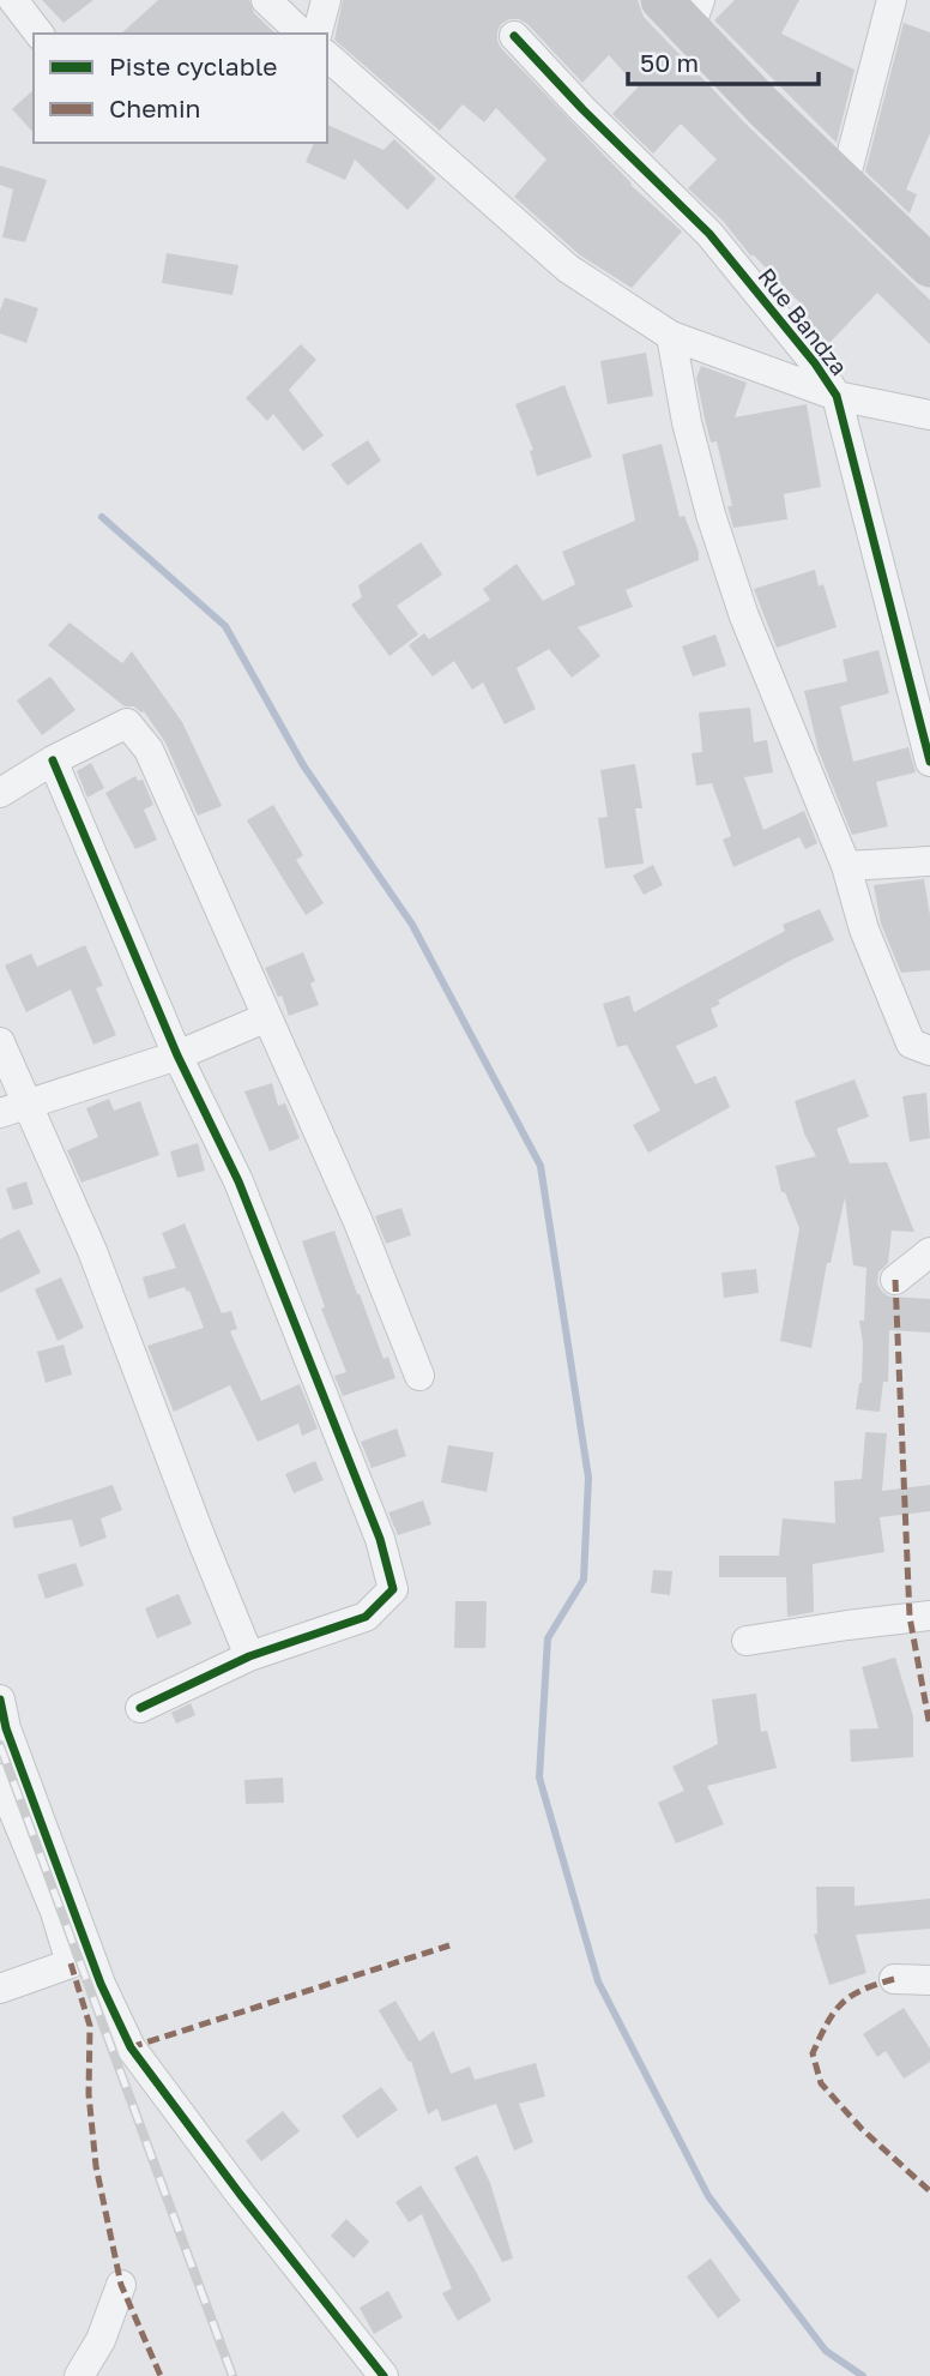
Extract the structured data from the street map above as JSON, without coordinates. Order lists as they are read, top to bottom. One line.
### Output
{"streets":{"street":["Rue Bandza"]},"legend":["Piste cyclable","Chemin"],"scale_bar":"50 m"}
